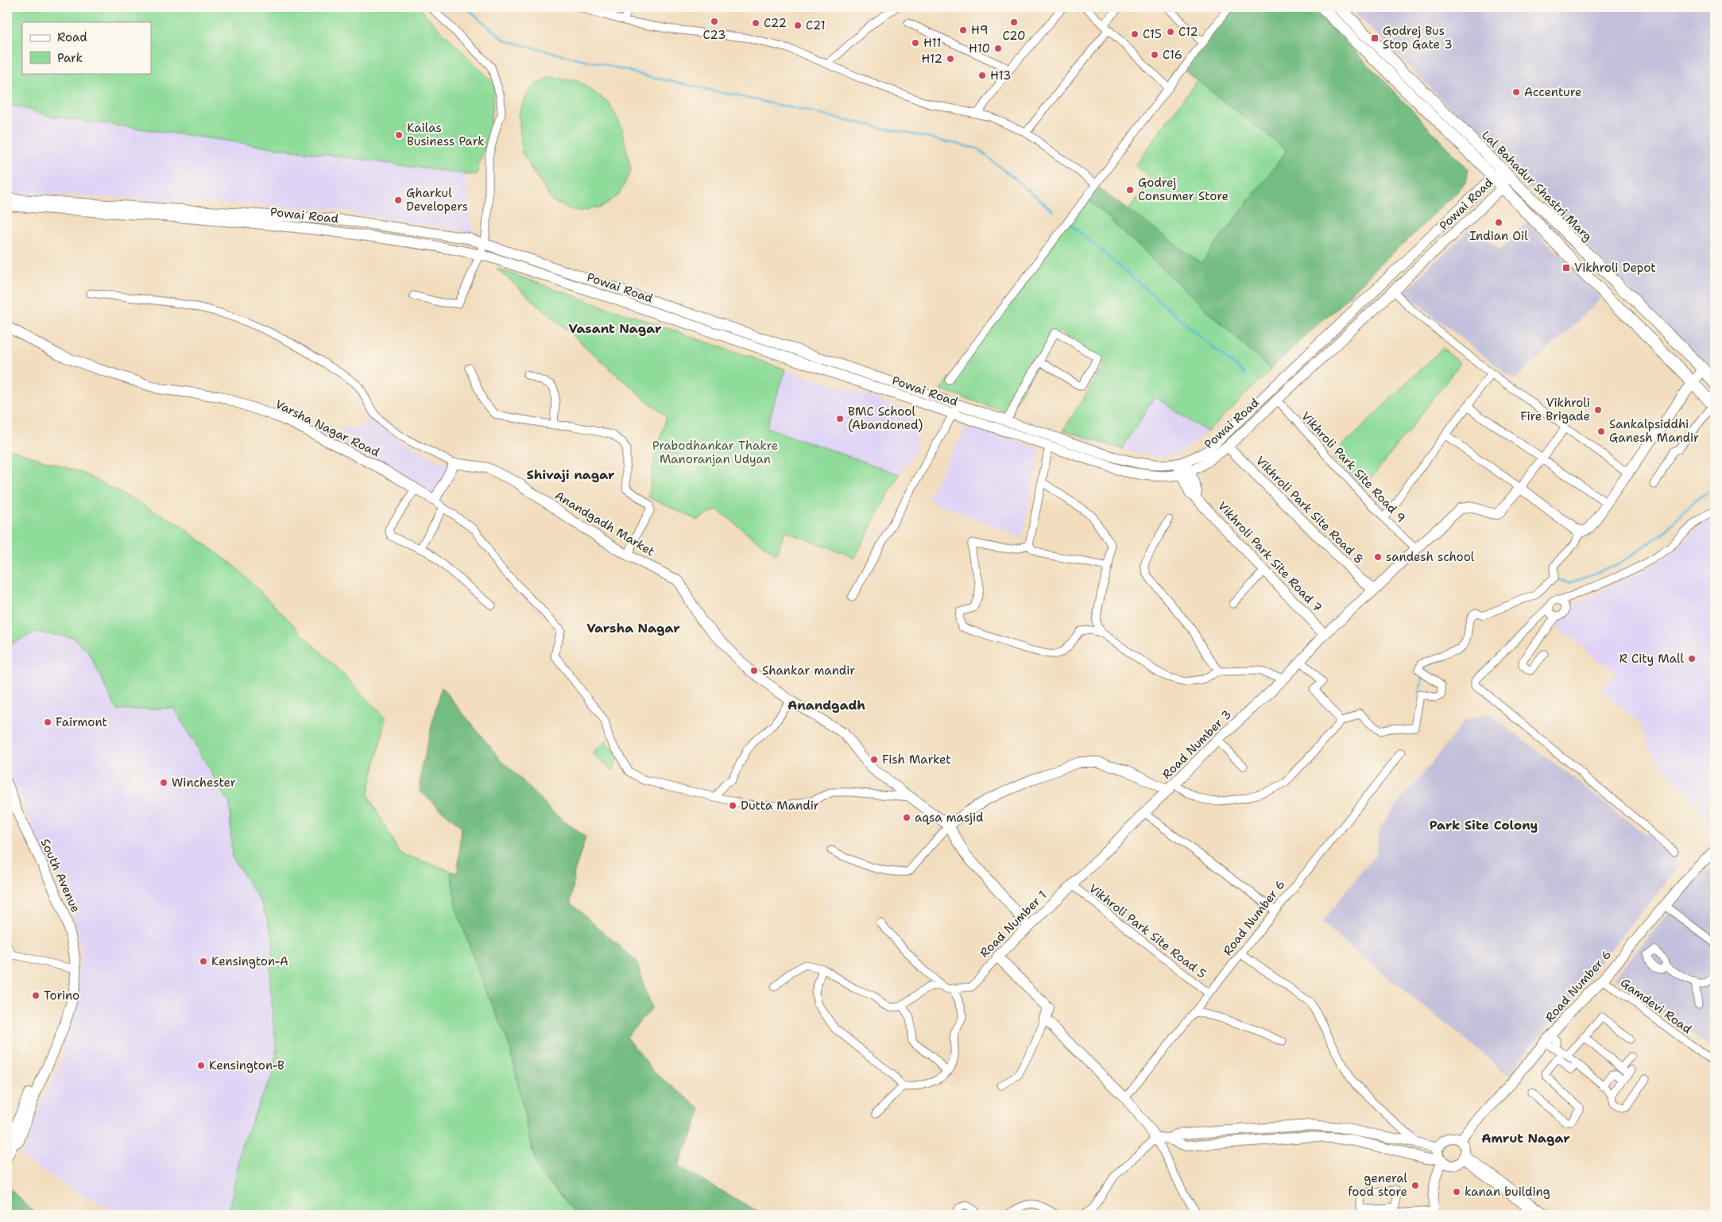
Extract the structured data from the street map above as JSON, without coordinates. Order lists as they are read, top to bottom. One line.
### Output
{"streets":{"main road":["Lal Bahadur Shastri Marg"],"street":["Powai Road","Varsha Nagar Road","Vikhroli Park Site Road 9","Vikhroli Park Site Road 8","Anandgadh Market","Vikhroli Park Site Road 7","Road Number 3","South Avenue","Road Number 6","Road Number 1","Vikhroli Park Site Road 5","Gamdevi Road"]},"crossings":[["Lal Bahadur Shastri Marg","Powai Road"],["Powai Road","Vikhroli Park Site Road 9"],["Powai Road","Vikhroli Park Site Road 8"],["Powai Road","Vikhroli Park Site Road 7"],["Vikhroli Park Site Road 9","Road Number 3"],["Vikhroli Park Site Road 8","Road Number 3"],["Anandgadh Market","Road Number 3"],["Anandgadh Market","Road Number 1"],["Vikhroli Park Site Road 7","Road Number 3"],["Road Number 3","Road Number 1"],["Road Number 6","Vikhroli Park Site Road 5"],["Road Number 6","Gamdevi Road"],["Road Number 1","Vikhroli Park Site Road 5"]],"districts":["Vasant Nagar","Shivaji nagar","Varsha Nagar","Anandgadh","Park Site Colony","Amrut Nagar"],"parks":["Prabodhankar Thakre Manoranjan Udyan"],"places":{"other":["C23","C20","C22","C21","H9","C12","C15","H11","H10","C16","H12","H13","Accenture","Kailas Business Park","Godrej Consumer Store","Gharkul Developers","Indian Oil","Vikhroli Fire Brigade","BMC School (Abandoned)","Sankalpsiddhi Ganesh Mandir","sandesh school","R City Mall","Shankar mandir","Fairmont","Fish Market","Winchester","Dutta Mandir","aqsa masjid","Kensington-A","Torino","Kensington-B","general food store","kanan building"],"transit":["Godrej Bus Stop Gate 3","Vikhroli Depot"]},"legend":["Road","Park"]}
